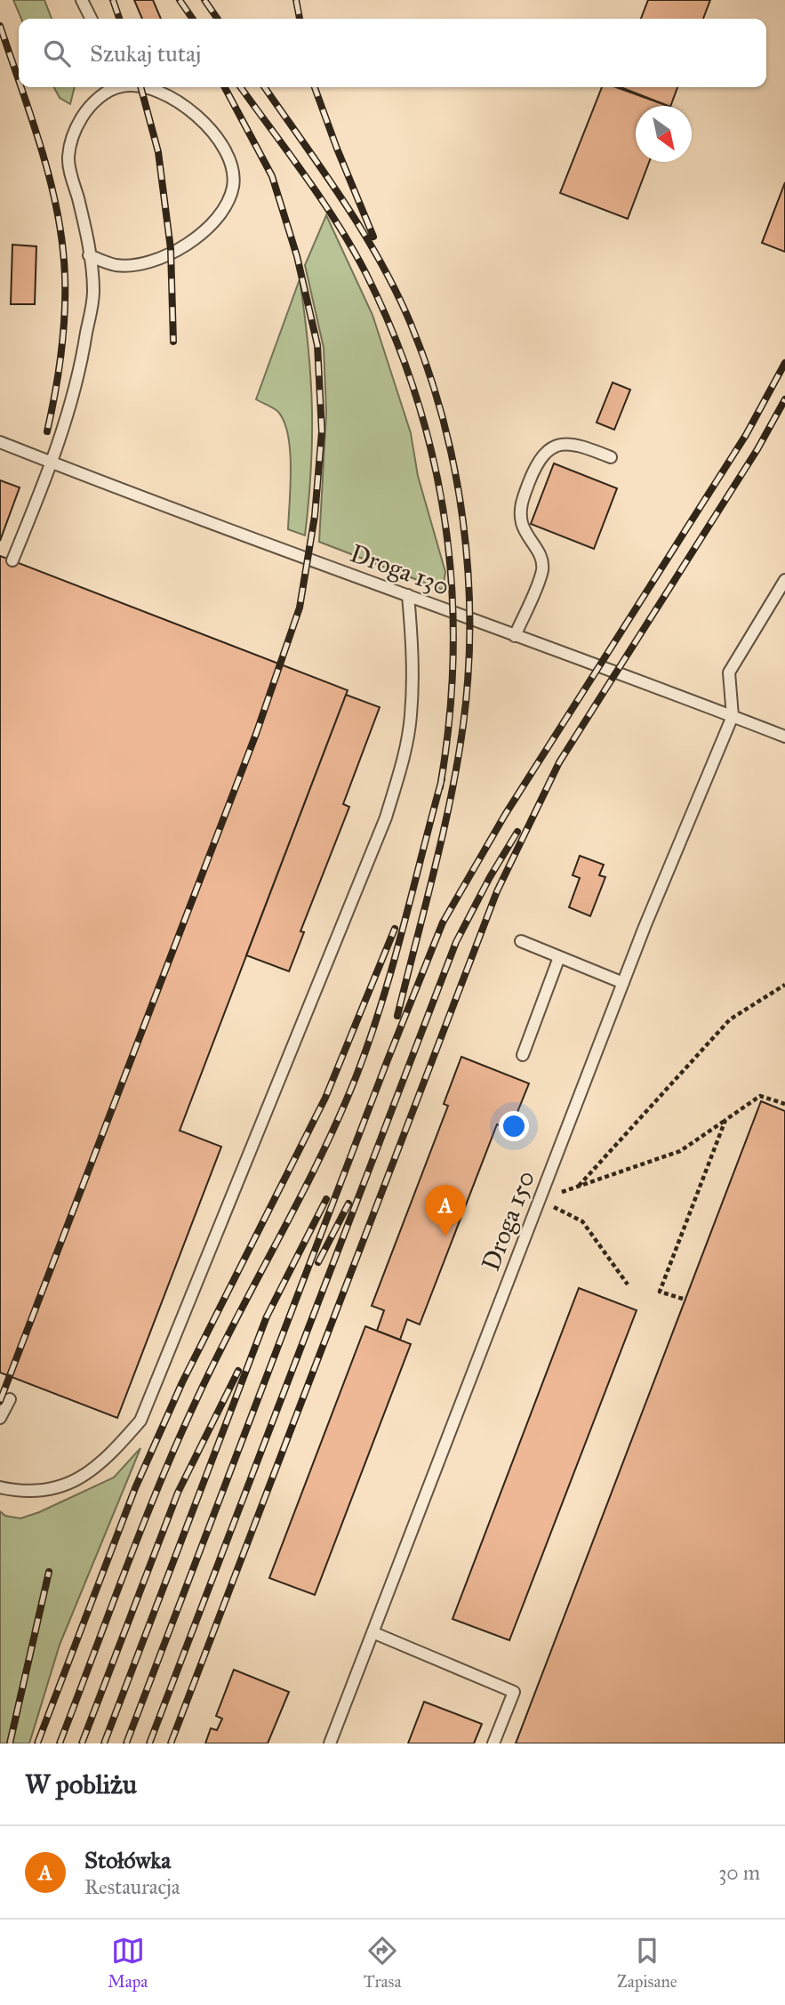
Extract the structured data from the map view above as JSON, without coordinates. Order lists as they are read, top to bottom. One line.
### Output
{"streets":{"lane":["Droga 130","Droga 150"]},"crossings":[["Droga 130","Droga 150"]],"north":"bottom right","page":{"search":"Szukaj tutaj","pins":"A","heading":"W pobliżu","list":[{"mark":"A","name":"Stołówka","note":"Restauracja","value":"30 m"}],"nav":["Mapa","Trasa","Zapisane"]}}
